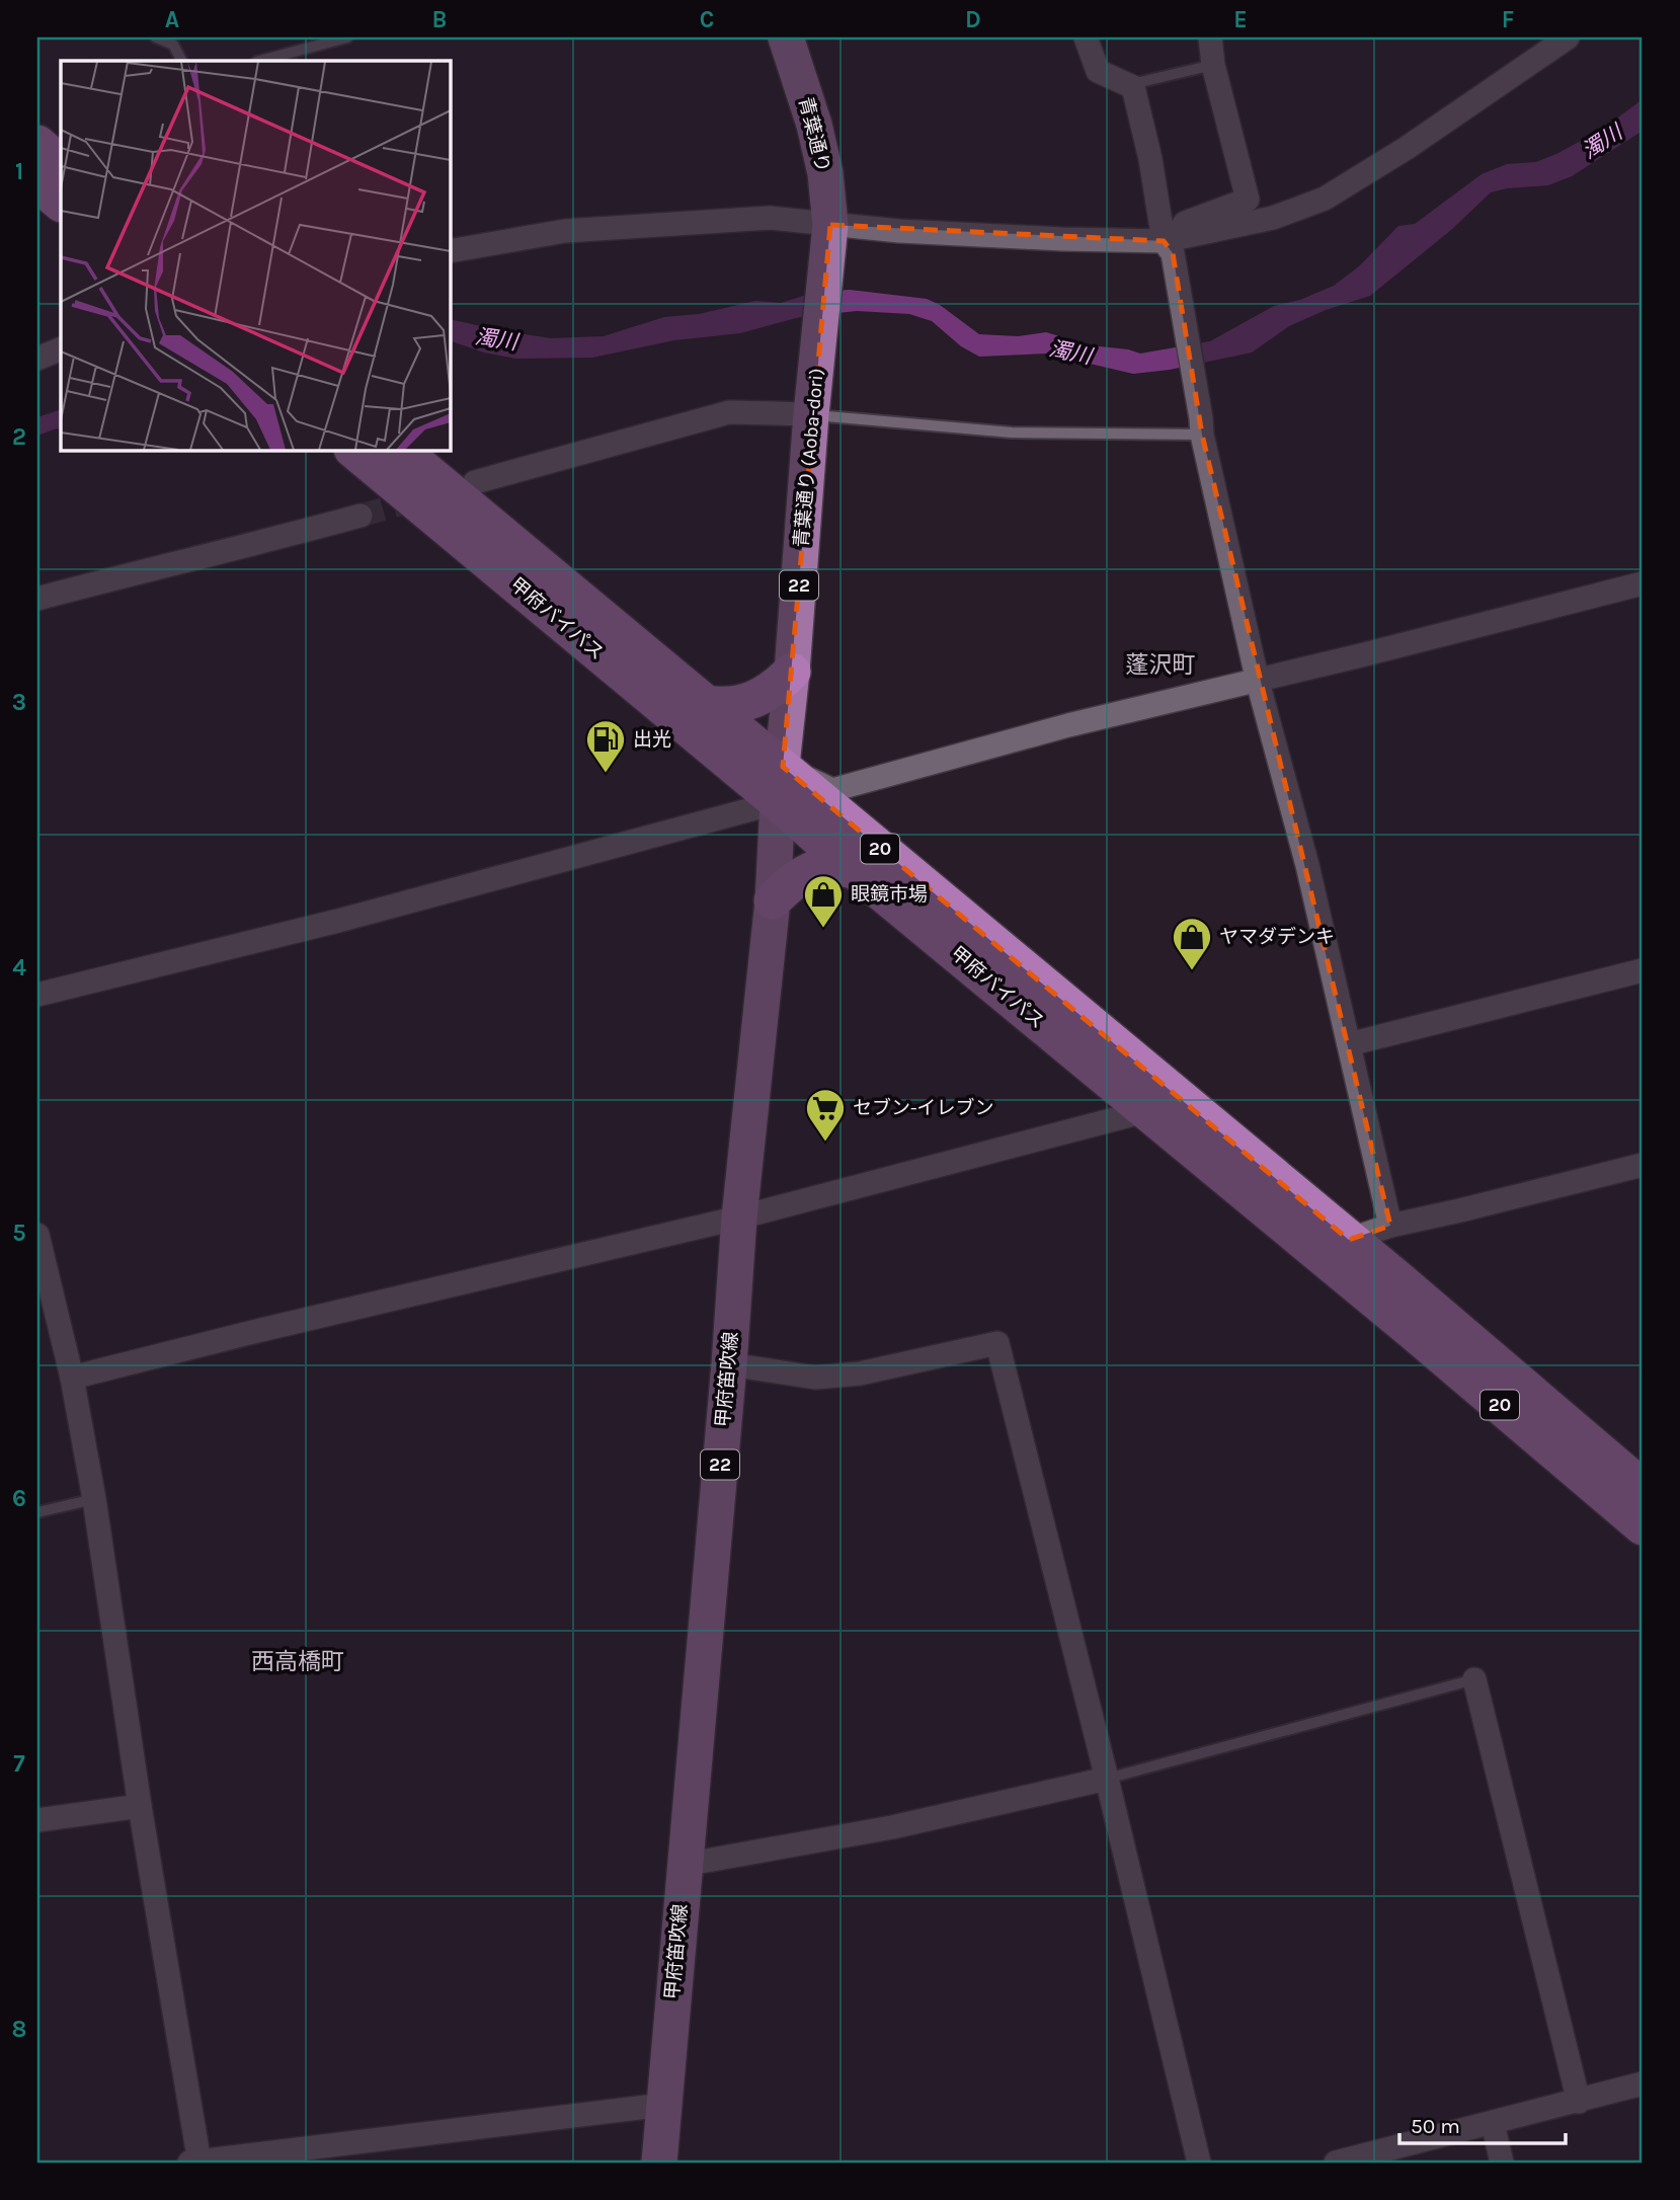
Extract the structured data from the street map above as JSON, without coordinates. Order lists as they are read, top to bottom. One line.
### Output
{"streets":{"highway":["甲府バイパス","20"],"main road":["青葉通り","青葉通り (Aoba-dori)","22","甲府笛吹線"]},"crossings":[["青葉通り","青葉通り (Aoba-dori)"],["青葉通り (Aoba-dori)","甲府バイパス"],["青葉通り (Aoba-dori)","甲府笛吹線"],["甲府バイパス","甲府笛吹線"]],"districts":["蓬沢町","西高橋町"],"water":["濁川"],"places":{"fuel station":["出光"],"shop":["眼鏡市場","ヤマダデンキ"],"supermarket":["セブン-イレブン"]},"scale_bar":"50 m","grid":{"columns":["A","B","C","D","E","F"],"rows":["1","2","3","4","5","6","7","8"]}}
